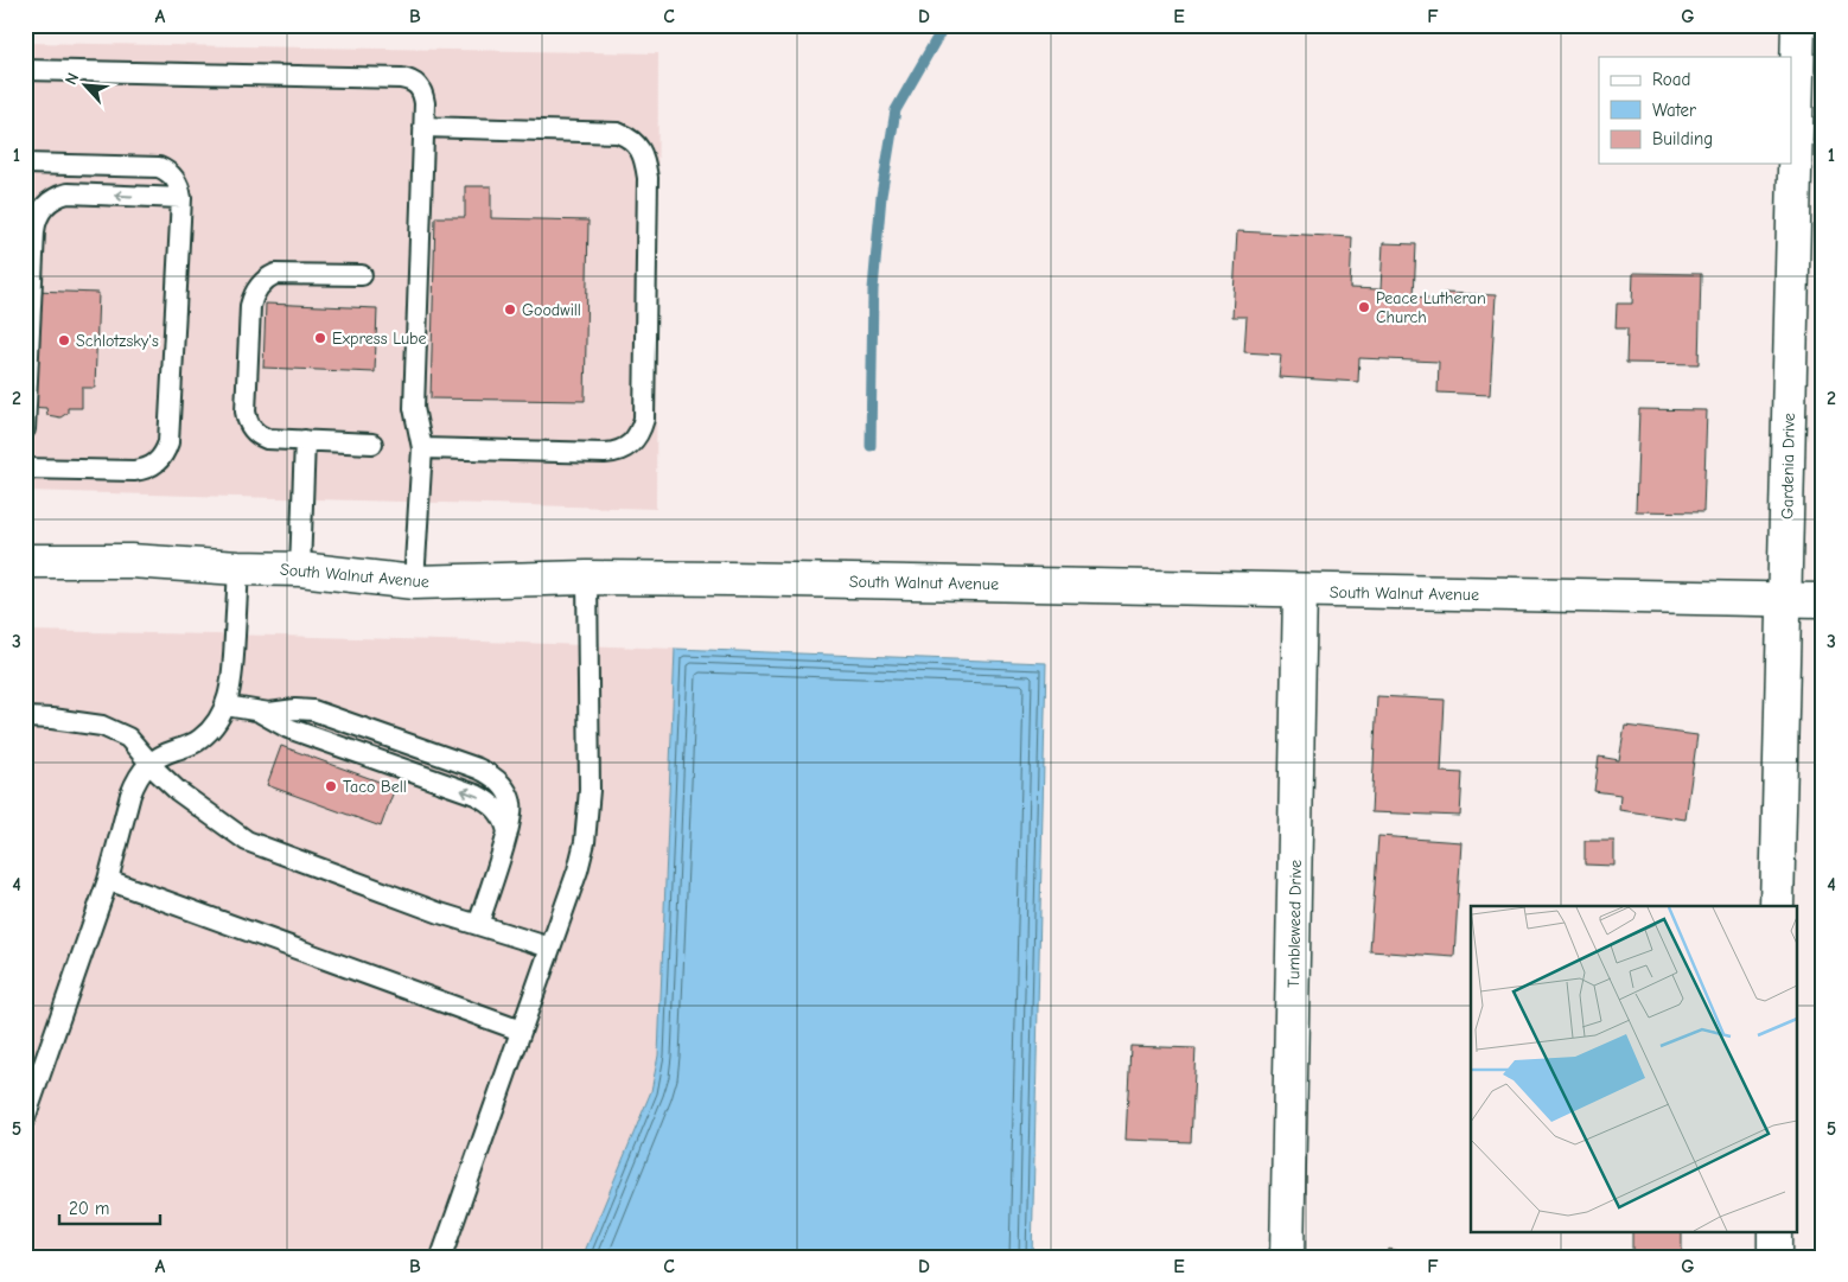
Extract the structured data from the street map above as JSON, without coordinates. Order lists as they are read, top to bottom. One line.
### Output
{"streets":{"street":["Gardenia Drive","South Walnut Avenue","Tumbleweed Drive"]},"crossings":[["Gardenia Drive","South Walnut Avenue"],["South Walnut Avenue","Tumbleweed Drive"]],"places":["Peace Lutheran Church","Goodwill","Express Lube","Schlotzsky's","Taco Bell"],"legend":["Road","Water","Building"],"scale_bar":"20 m","north":"top left","grid":{"columns":["A","B","C","D","E","F","G"],"rows":["1","2","3","4","5"]}}
